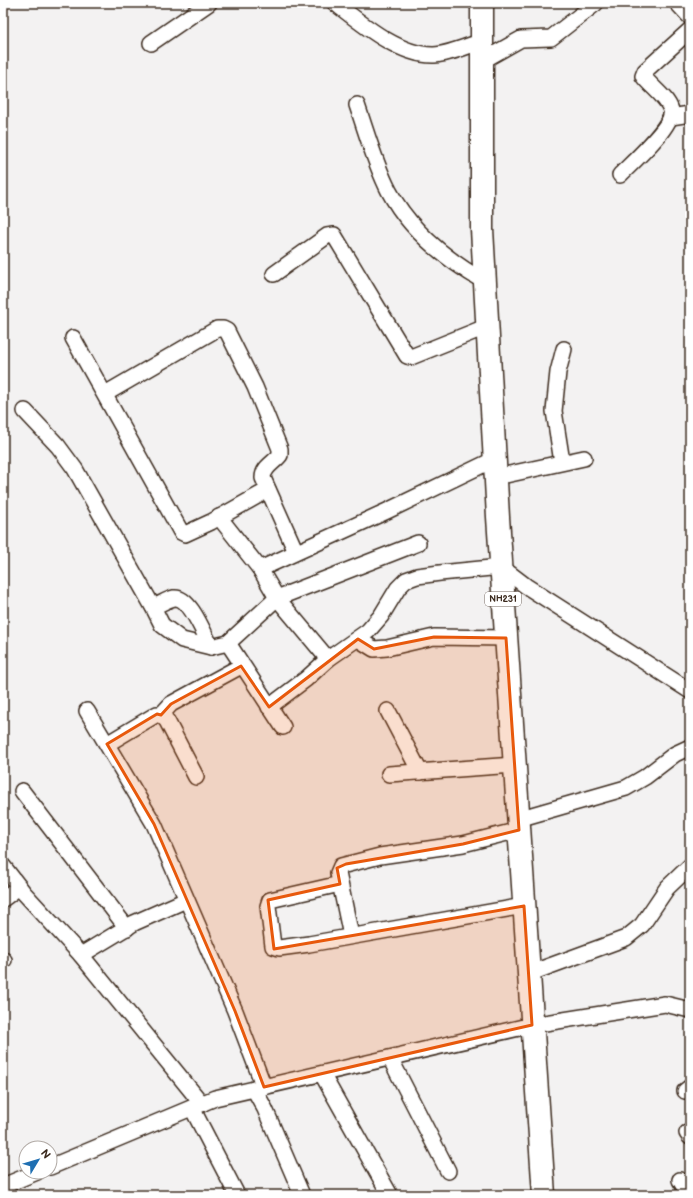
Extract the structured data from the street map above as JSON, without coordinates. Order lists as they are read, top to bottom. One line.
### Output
{"streets":{"highway":["NH231"]},"north":"top right"}
